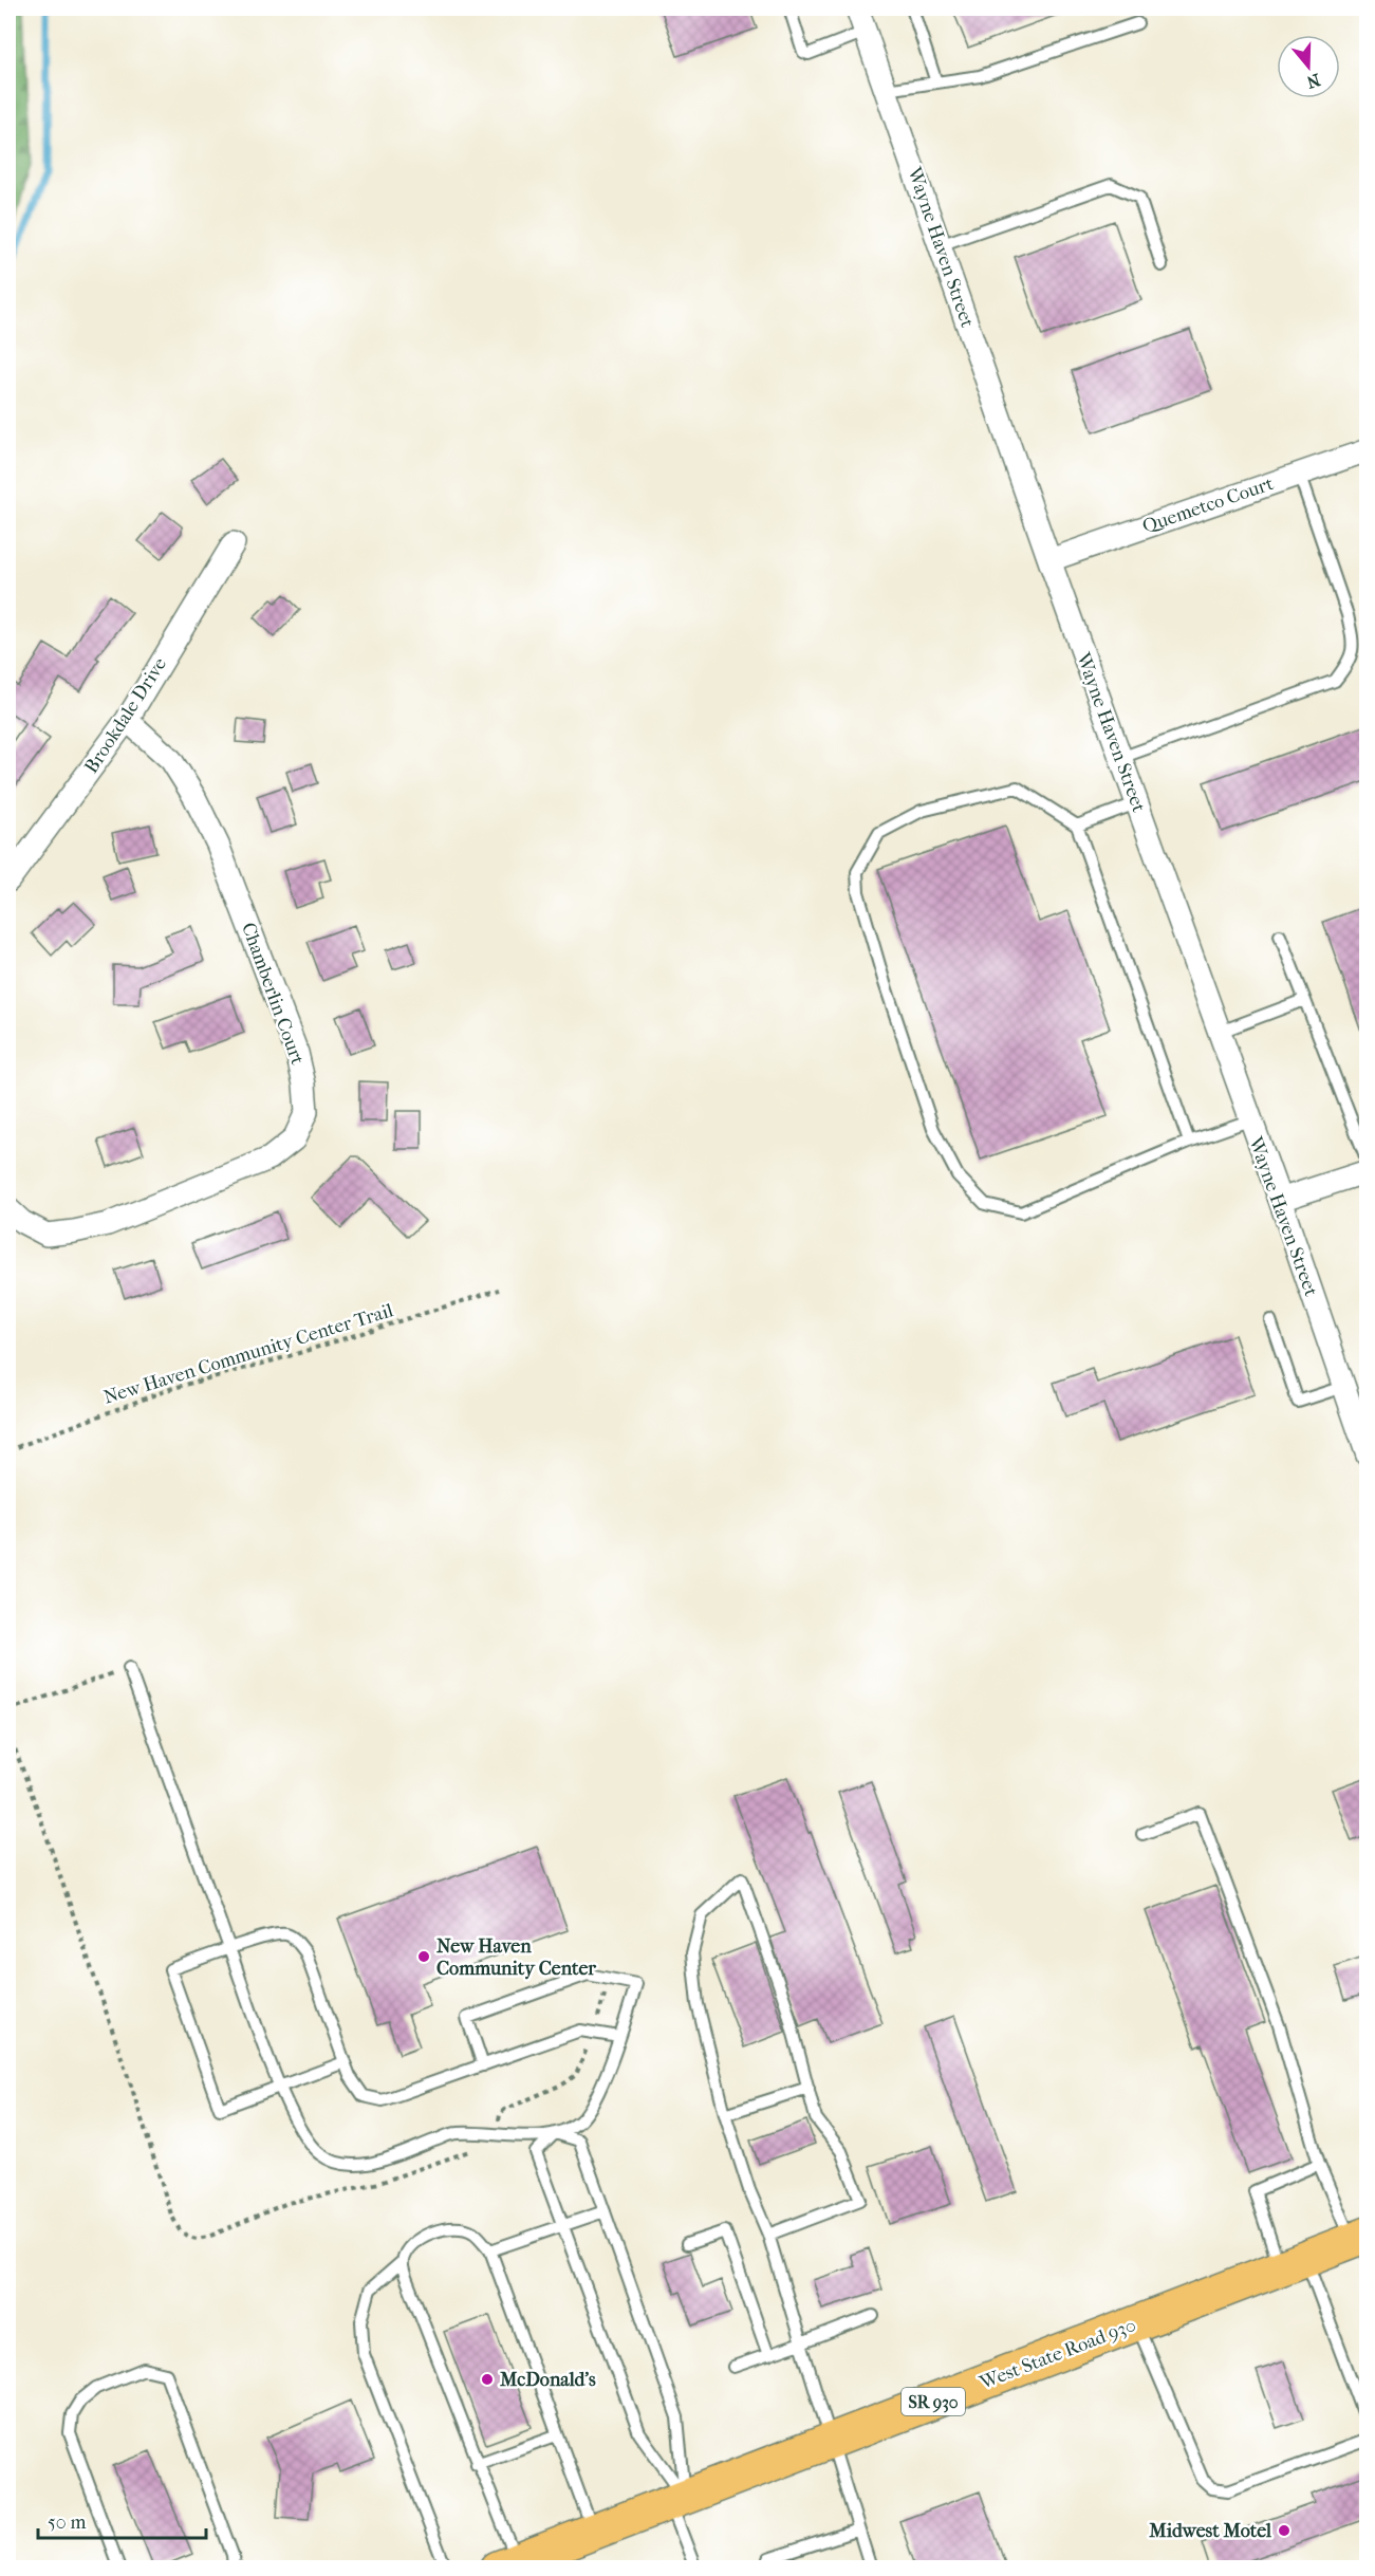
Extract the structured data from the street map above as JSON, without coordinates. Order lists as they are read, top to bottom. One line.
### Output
{"streets":{"highway":["West State Road 930","SR 930"],"street":["Wayne Haven Street","Quemetco Court","Brookdale Drive","Chamberlin Court"],"path":["New Haven Community Center Trail"]},"crossings":[["Wayne Haven Street","Quemetco Court"],["Brookdale Drive","Chamberlin Court"]],"places":["New Haven Community Center","McDonald's","Midwest Motel"],"scale_bar":"50 m","north":"bottom"}
